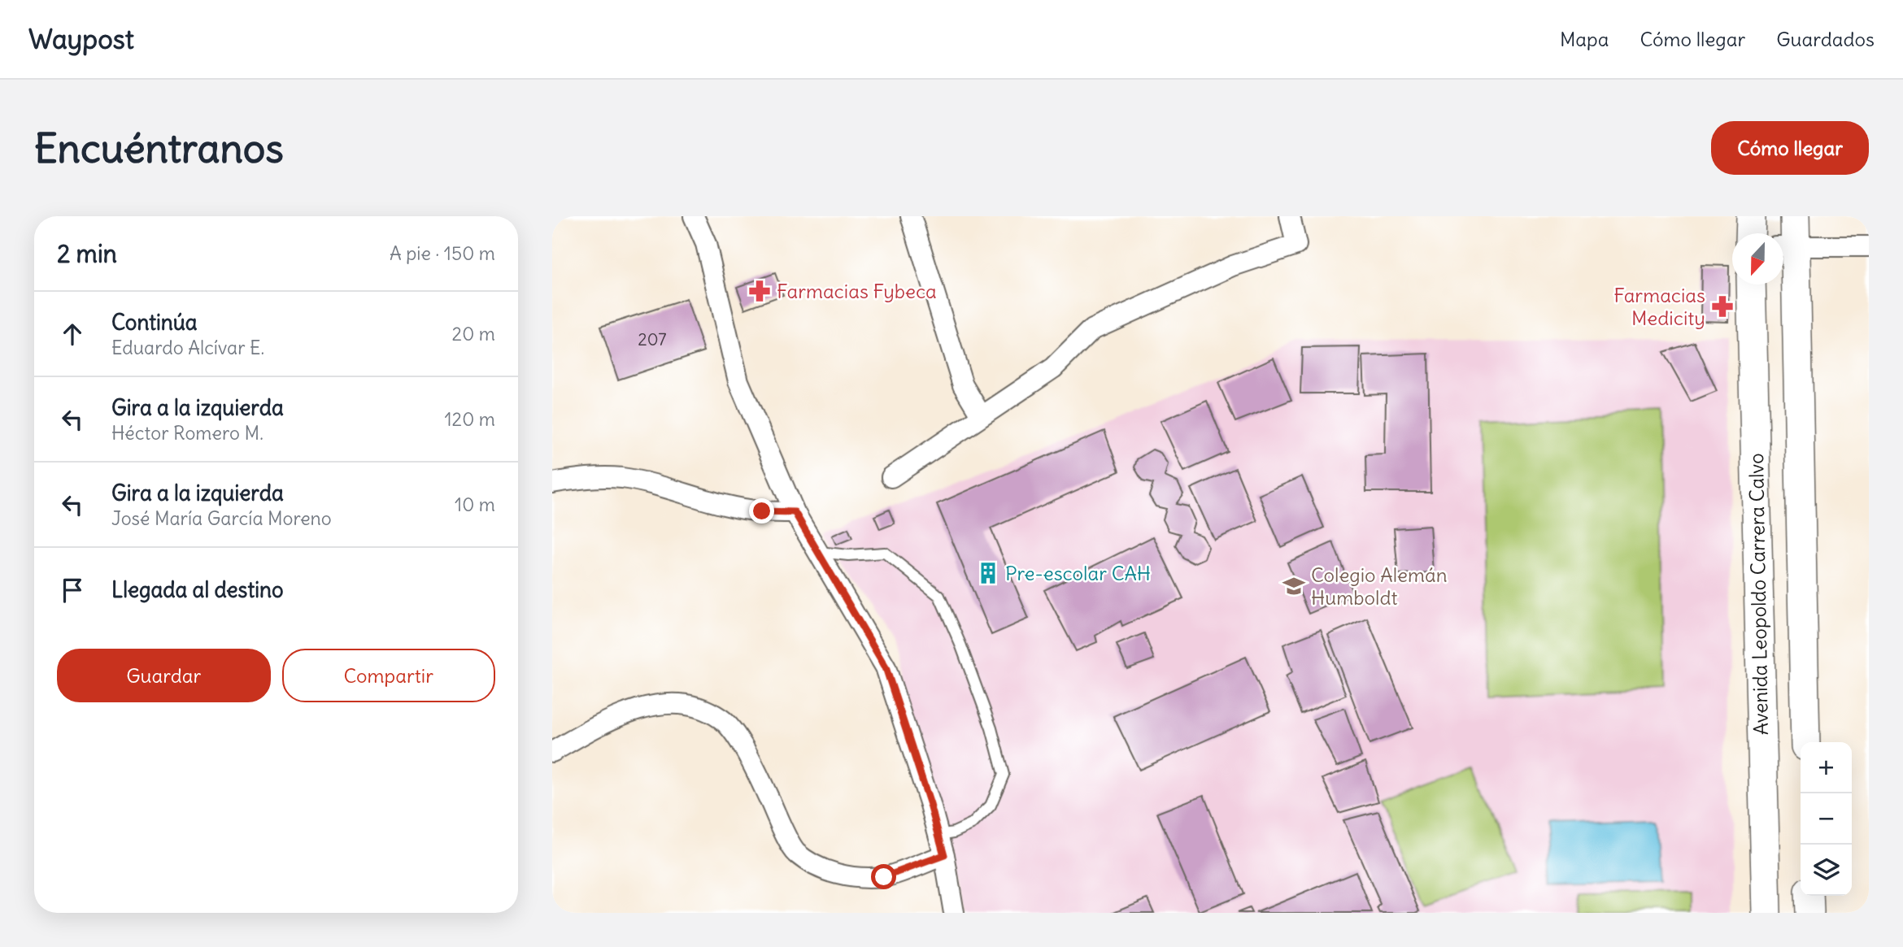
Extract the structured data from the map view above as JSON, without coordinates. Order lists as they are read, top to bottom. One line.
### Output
{"streets":{"main road":["Avenida Leopoldo Carrera Calvo"]},"places":{"pharmacy":["Farmacias Fybeca","Farmacias Medicity"],"building":["Pre-escolar CAH"],"school or university":["Colegio Alemán Humboldt"]},"house_numbers":["207"],"north":"bottom","page":{"header":"Waypost","nav":["Mapa","Cómo llegar","Guardados"],"buttons":["Cómo llegar",["Guardar","Compartir"]],"title":"Encuéntranos","heading":["2 min","A pie · 150 m"],"list":[["Continúa","Eduardo Alcívar E.","20 m"],["Gira a la izquierda","Héctor Romero M.","120 m"],["Gira a la izquierda","José María García Moreno","10 m"],"Llegada al destino"],"map_buttons":["+","−"]}}
